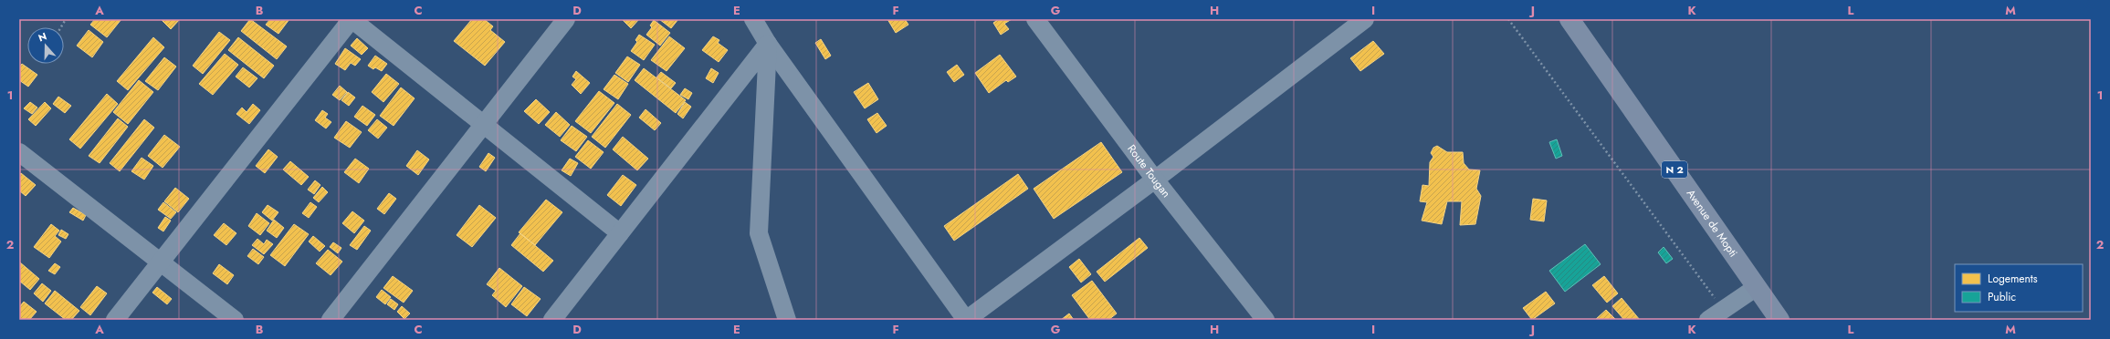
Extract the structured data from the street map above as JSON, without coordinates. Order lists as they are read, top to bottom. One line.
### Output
{"streets":{"main road":["N 2","Avenue de Mopti"],"street":["Route Tougan"]},"legend":["Logements","Public"],"north":"top","grid":{"columns":["A","B","C","D","E","F","G","H","I","J","K","L","M"],"rows":["1","2"]}}
